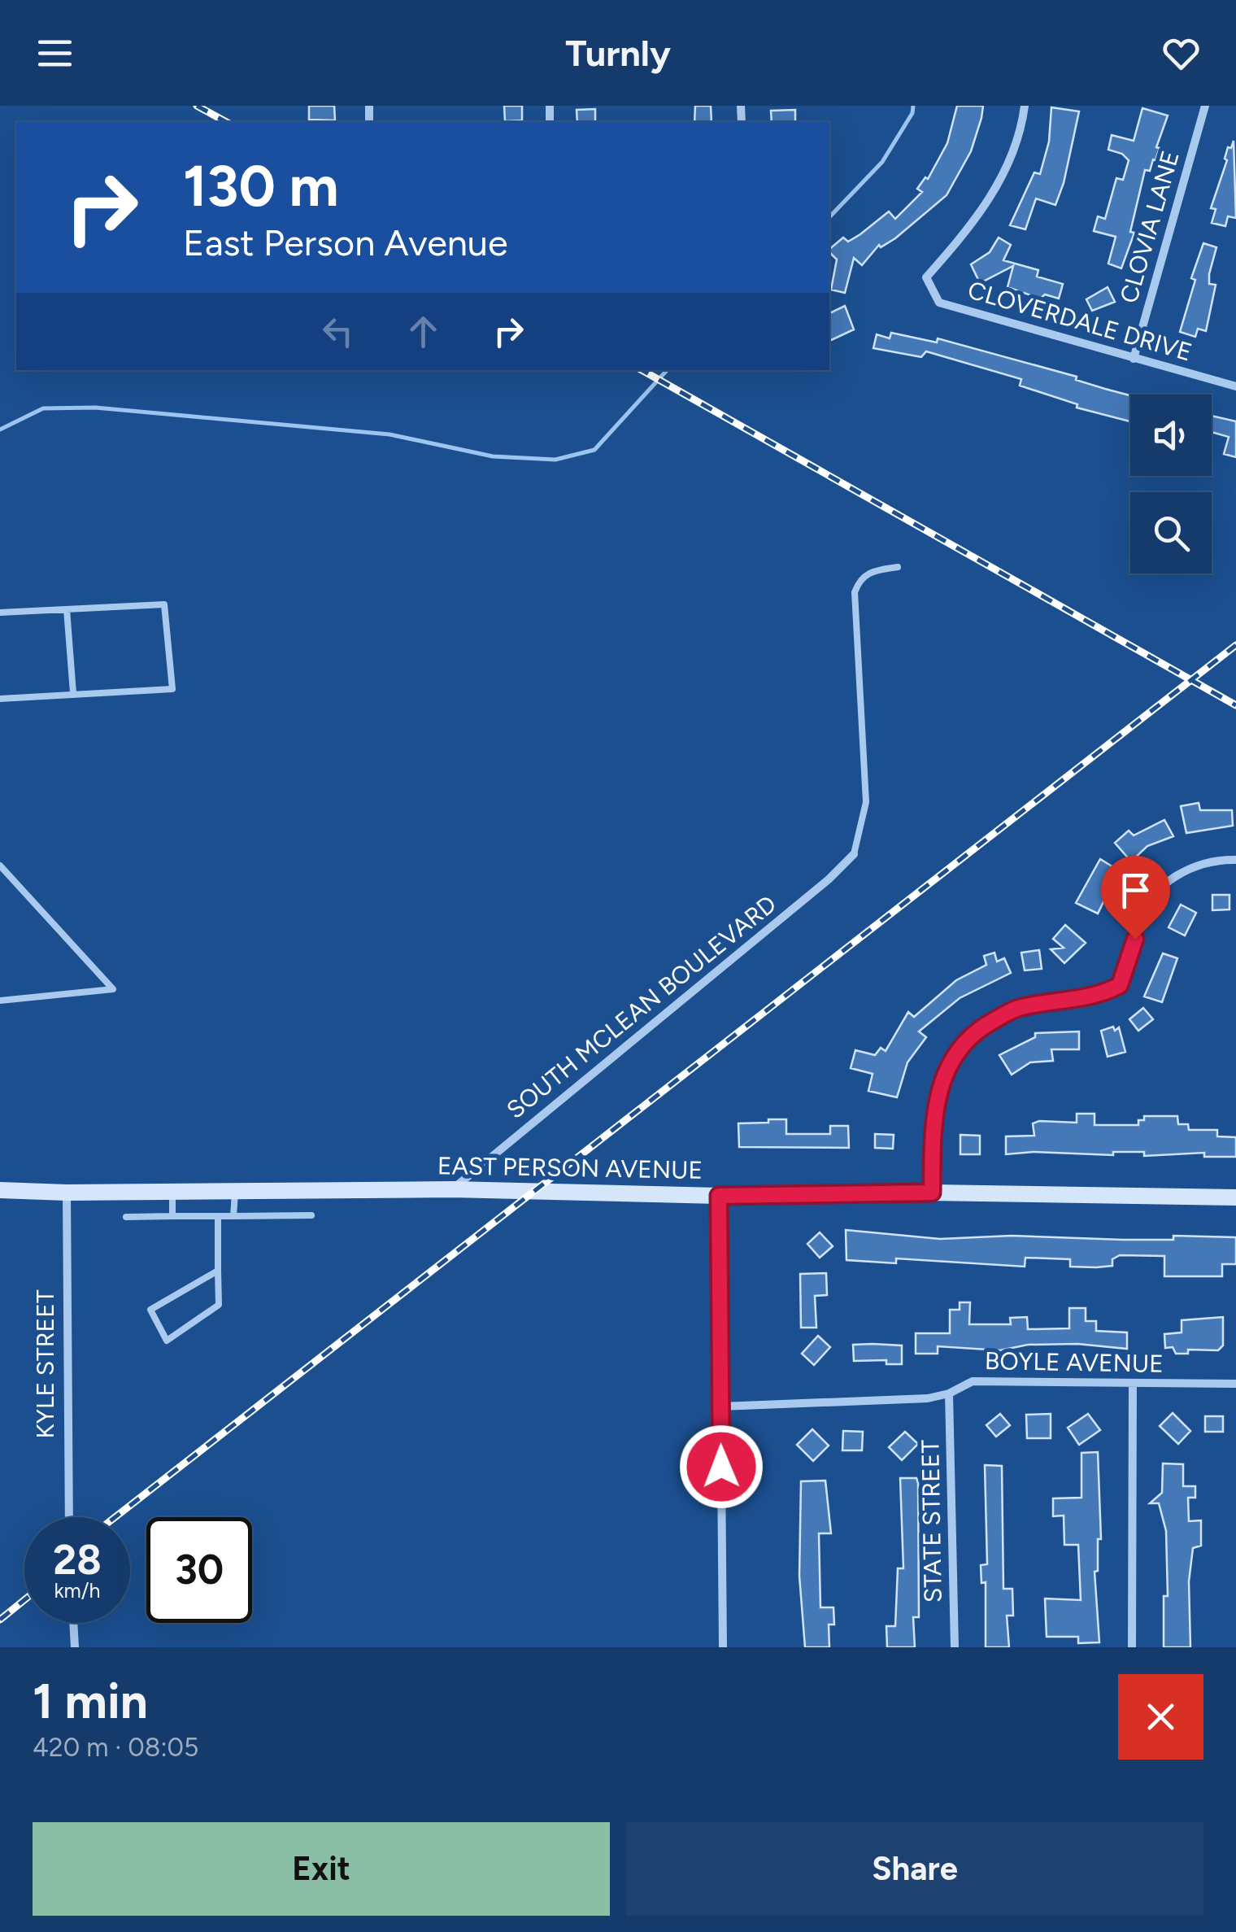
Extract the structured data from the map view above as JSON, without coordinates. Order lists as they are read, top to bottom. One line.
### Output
{"streets":{"main road":["EAST PERSON AVENUE"],"street":["CLOVIA LANE","CLOVERDALE DRIVE","SOUTH MCLEAN BOULEVARD","BOYLE AVENUE","KYLE STREET","STATE STREET"]},"crossings":[["CLOVIA LANE","CLOVERDALE DRIVE"],["SOUTH MCLEAN BOULEVARD","EAST PERSON AVENUE"],["EAST PERSON AVENUE","KYLE STREET"],["BOYLE AVENUE","STATE STREET"]],"page":{"header":"Turnly","turn":["130 m","East Person Avenue"],"speed":"28 km/h","limit":"30","heading":["1 min","420 m · 08:05"],"buttons":["Exit","Share"]}}
